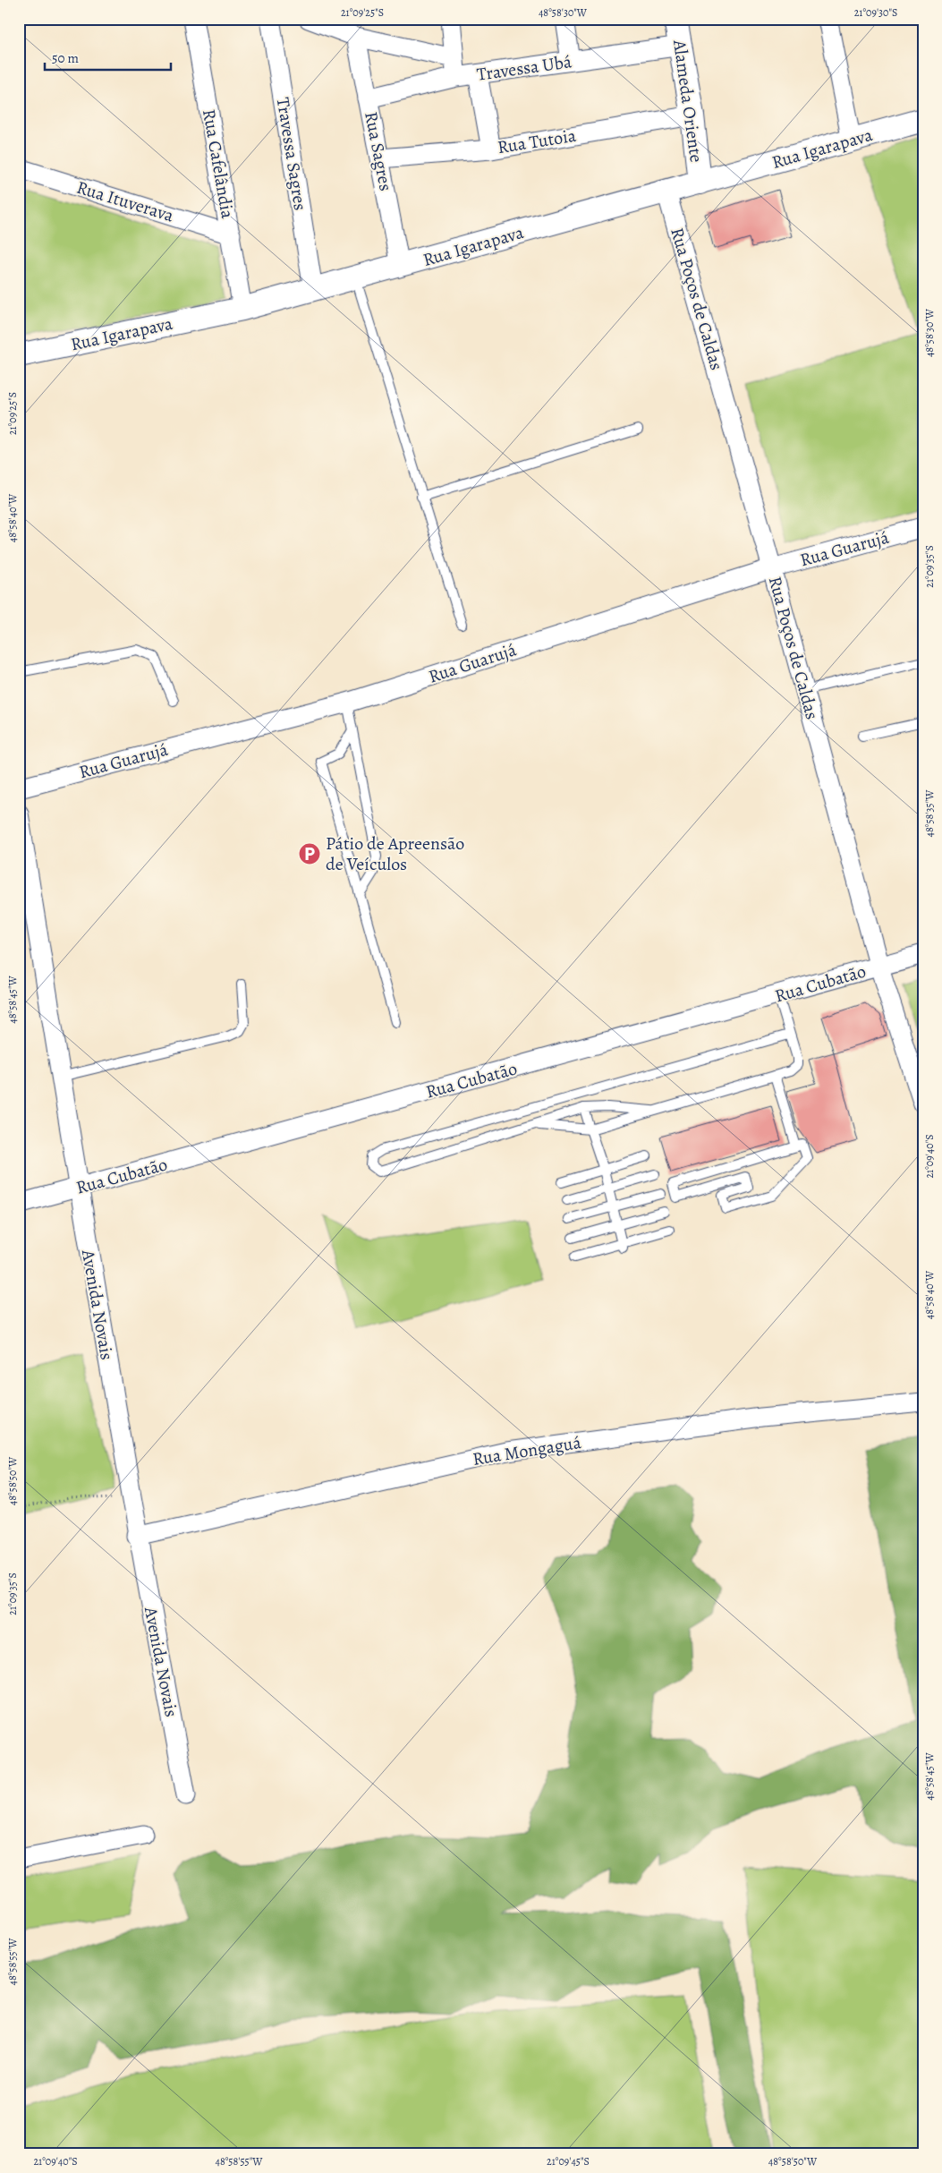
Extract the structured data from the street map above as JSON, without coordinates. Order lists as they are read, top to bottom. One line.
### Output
{"streets":{"street":["Travessa Ubá","Alameda Oriente","Rua Tutoia","Rua Igarapava","Rua Sagres","Travessa Sagres","Rua Cafelândia","Rua Ituverava","Rua Poços de Caldas","Rua Guarujá","Rua Cubatão","Avenida Novais","Rua Mongaguá"]},"crossings":[["Travessa Ubá","Alameda Oriente"],["Travessa Ubá","Rua Sagres"],["Alameda Oriente","Rua Tutoia"],["Alameda Oriente","Rua Igarapava"],["Rua Tutoia","Rua Sagres"],["Rua Igarapava","Rua Sagres"],["Rua Igarapava","Travessa Sagres"],["Rua Igarapava","Rua Cafelândia"],["Rua Igarapava","Rua Poços de Caldas"],["Rua Cafelândia","Rua Ituverava"],["Rua Poços de Caldas","Rua Guarujá"],["Rua Poços de Caldas","Rua Cubatão"],["Rua Cubatão","Avenida Novais"],["Avenida Novais","Rua Mongaguá"]],"places":{"parking":["Pátio de Apreensão de Veículos"]},"scale_bar":"50 m","coordinates":["21°09'25\"S","48°58'30\"W","21°09'30\"S","48°58'40\"W","21°09'35\"S","48°58'35\"W","48°58'45\"W","21°09'40\"S","48°58'50\"W","48°58'55\"W","21°09'45\"S"]}
